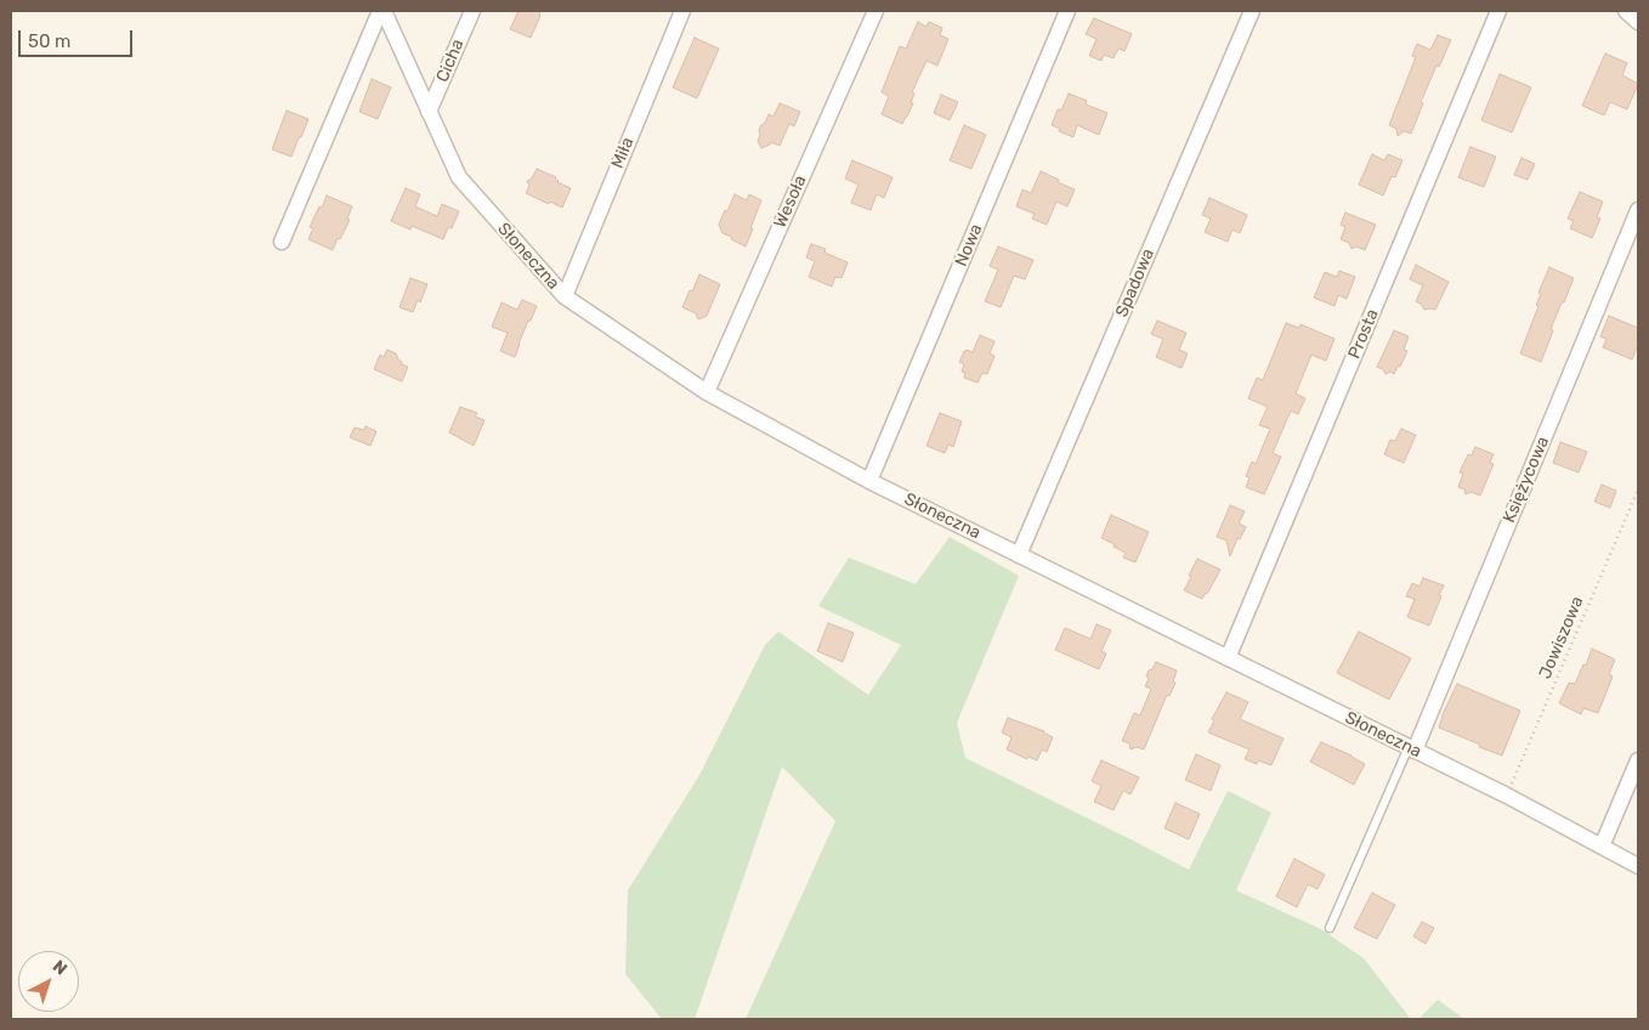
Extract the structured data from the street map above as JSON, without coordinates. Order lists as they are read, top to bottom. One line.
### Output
{"streets":{"street":["Cicha","Miła","Wesoła","Nowa","Słoneczna","Spadowa","Prosta","Księżycowa"],"path":["Jowiszowa"]},"crossings":[["Cicha","Słoneczna"],["Miła","Słoneczna"],["Wesoła","Słoneczna"],["Nowa","Słoneczna"],["Słoneczna","Spadowa"],["Słoneczna","Prosta"],["Słoneczna","Księżycowa"],["Słoneczna","Jowiszowa"]],"scale_bar":"50 m","north":"top right"}
